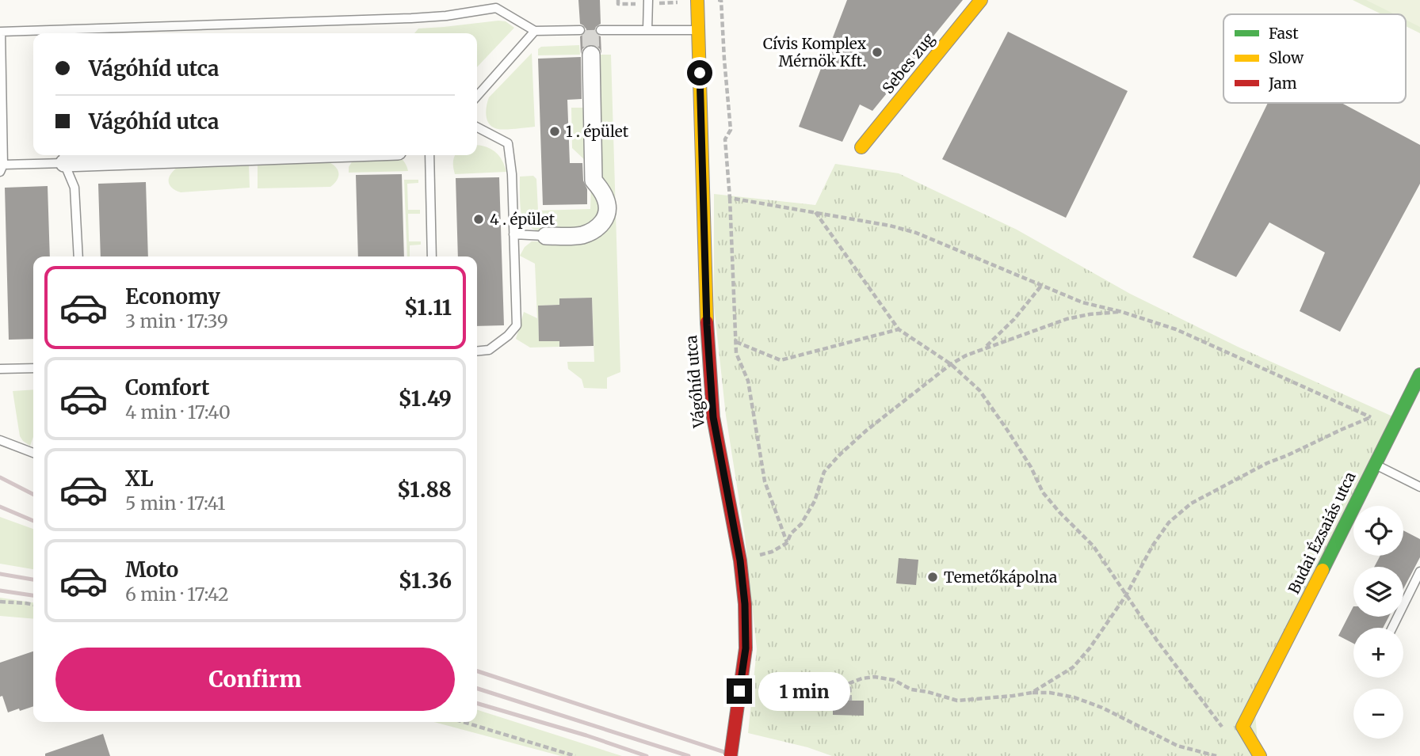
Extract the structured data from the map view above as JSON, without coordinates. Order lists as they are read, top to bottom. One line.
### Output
{"streets":{"main road":["Sebes zug","Vágóhíd utca","Budai Ézsaiás utca"]},"places":["Cívis Komplex Mérnök Kft.","1 . épület","4 . épület","Temetőkápolna"],"legend":["Fast","Slow","Jam"],"page":{"banner":["Vágóhíd utca","Vágóhíd utca"],"list":[{"name":"Economy","note":"3 min · 17:39","value":"$1.11"},{"name":"Comfort","note":"4 min · 17:40","value":"$1.49"},{"name":"XL","note":"5 min · 17:41","value":"$1.88"},{"name":"Moto","note":"6 min · 17:42","value":"$1.36"}],"map_buttons":["+","−"],"buttons":"Confirm","bubble":"1 min"}}
